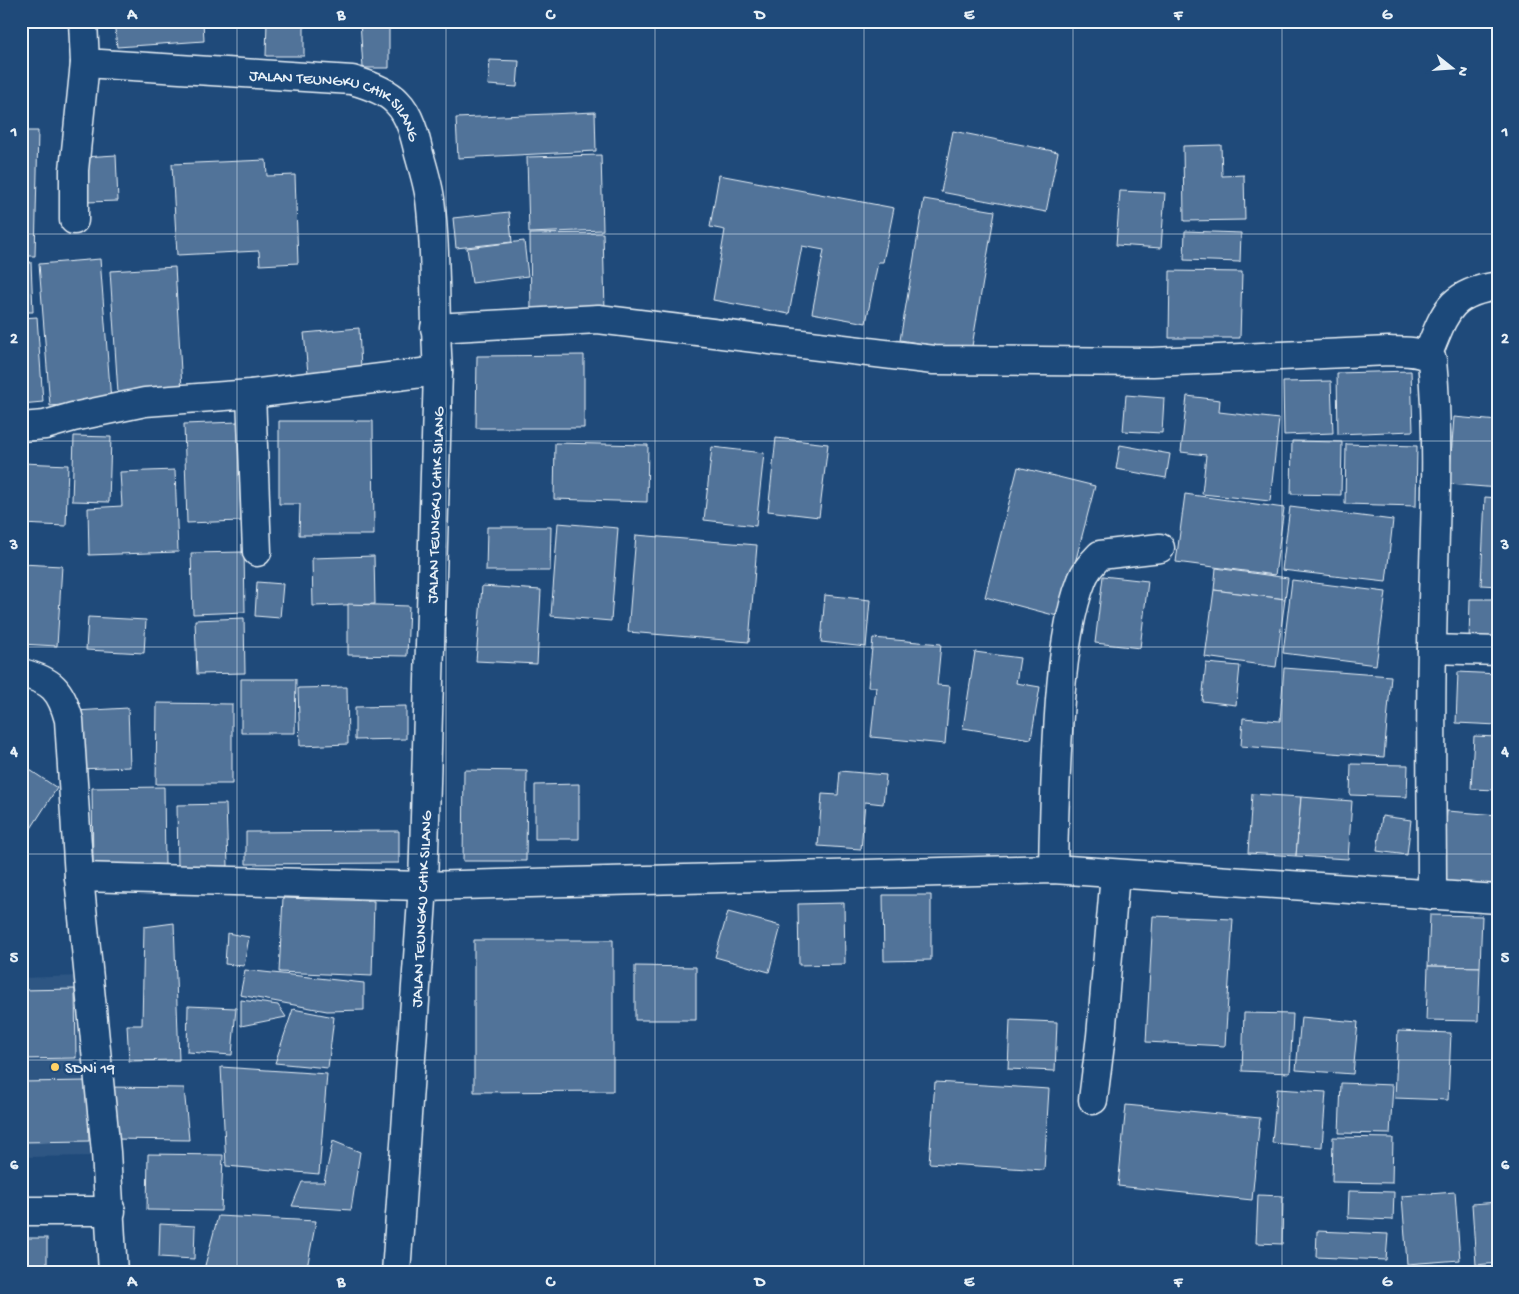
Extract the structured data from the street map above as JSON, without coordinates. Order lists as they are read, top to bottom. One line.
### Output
{"streets":{"street":["JALAN TEUNGKU CHIK SILANG"]},"places":["SDNi 19"],"north":"right","grid":{"columns":["A","B","C","D","E","F","G"],"rows":["1","2","3","4","5","6"]}}
